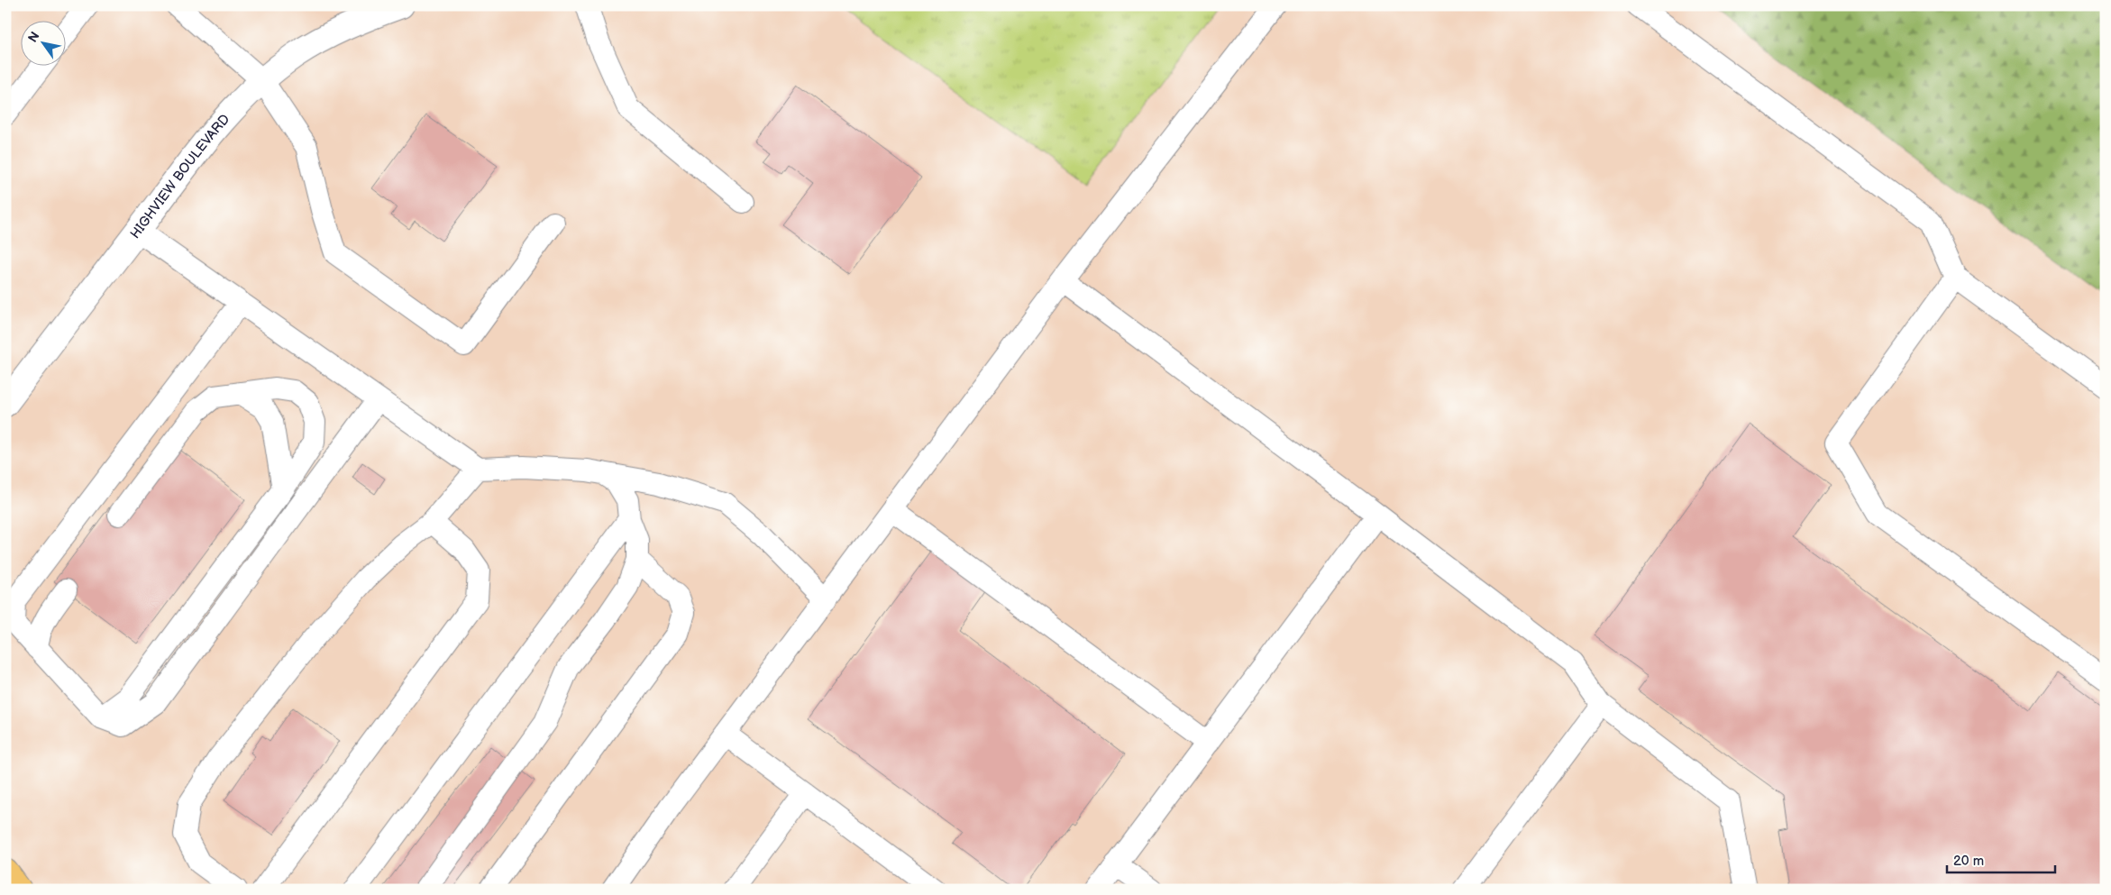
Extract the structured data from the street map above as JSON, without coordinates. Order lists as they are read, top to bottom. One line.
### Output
{"streets":{"street":["HIGHVIEW BOULEVARD"]},"scale_bar":"20 m","north":"top left"}
